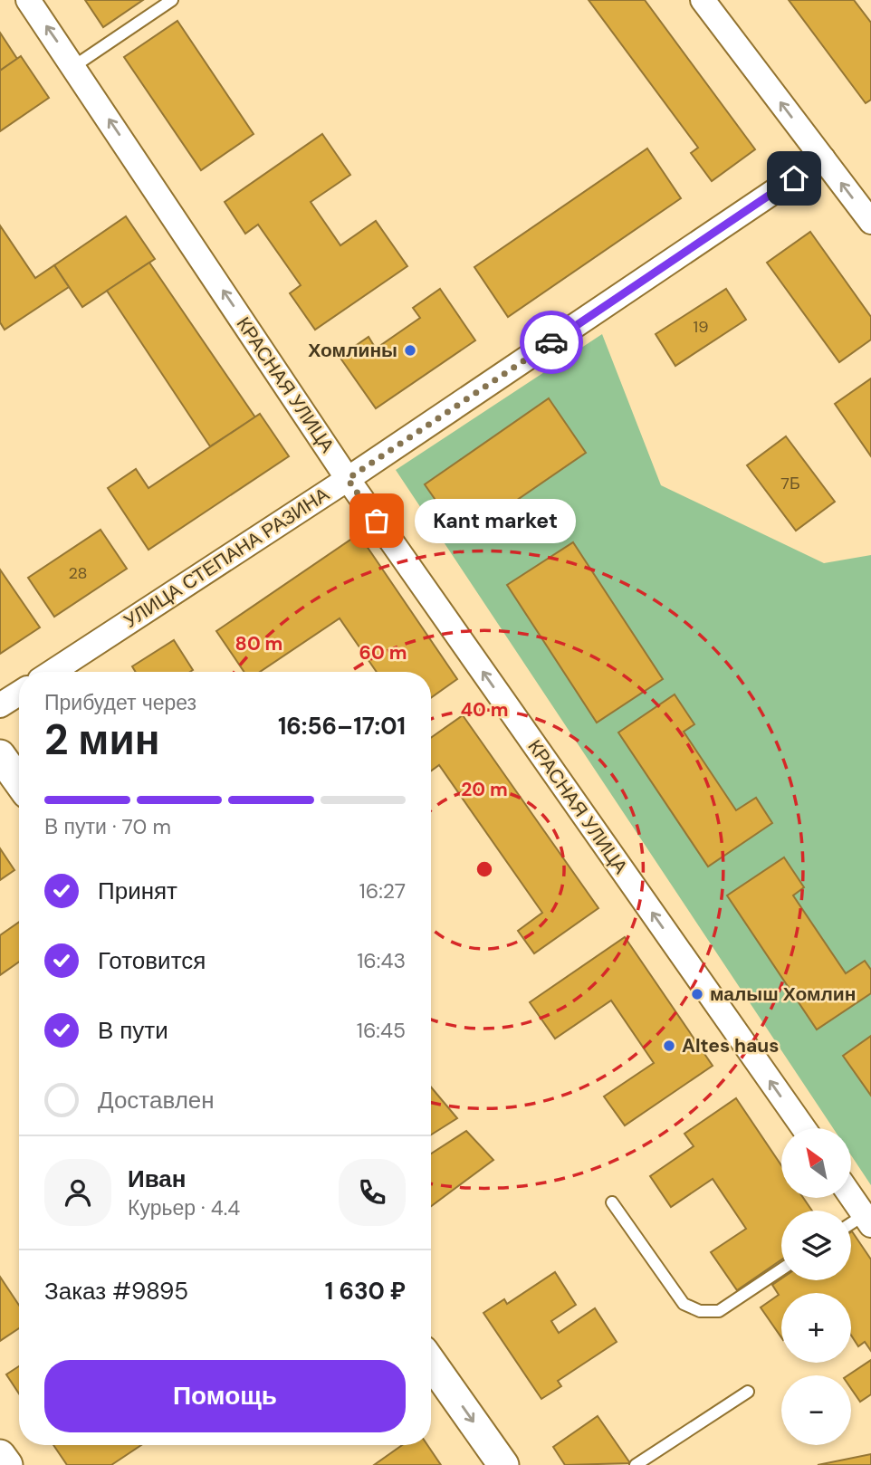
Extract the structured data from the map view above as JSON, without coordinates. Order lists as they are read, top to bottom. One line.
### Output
{"streets":{"street":["КРАСНАЯ УЛИЦА","УЛИЦА СТЕПАНА РАЗИНА"]},"crossings":[["КРАСНАЯ УЛИЦА","УЛИЦА СТЕПАНА РАЗИНА"]],"one_way":["КРАСНАЯ УЛИЦА"],"places":["Хомлины","Kant market","малыш Хомлин","Altes haus"],"house_numbers":["19","7Б","28"],"north":"top left","page":{"bubble":"Kant market","heading":["2 мин","Прибудет через","16:56–17:01"],"panel":["Иван","Курьер · 4.4","Заказ #9895","1 630 ₽"],"bar":"В пути · 70 m","list":[["Принят","16:27"],["Готовится","16:43"],["В пути","16:45"],"Доставлен"],"map_buttons":["+","−"],"buttons":"Помощь"},"rings":["80 m","60 m","40 m","20 m"]}
